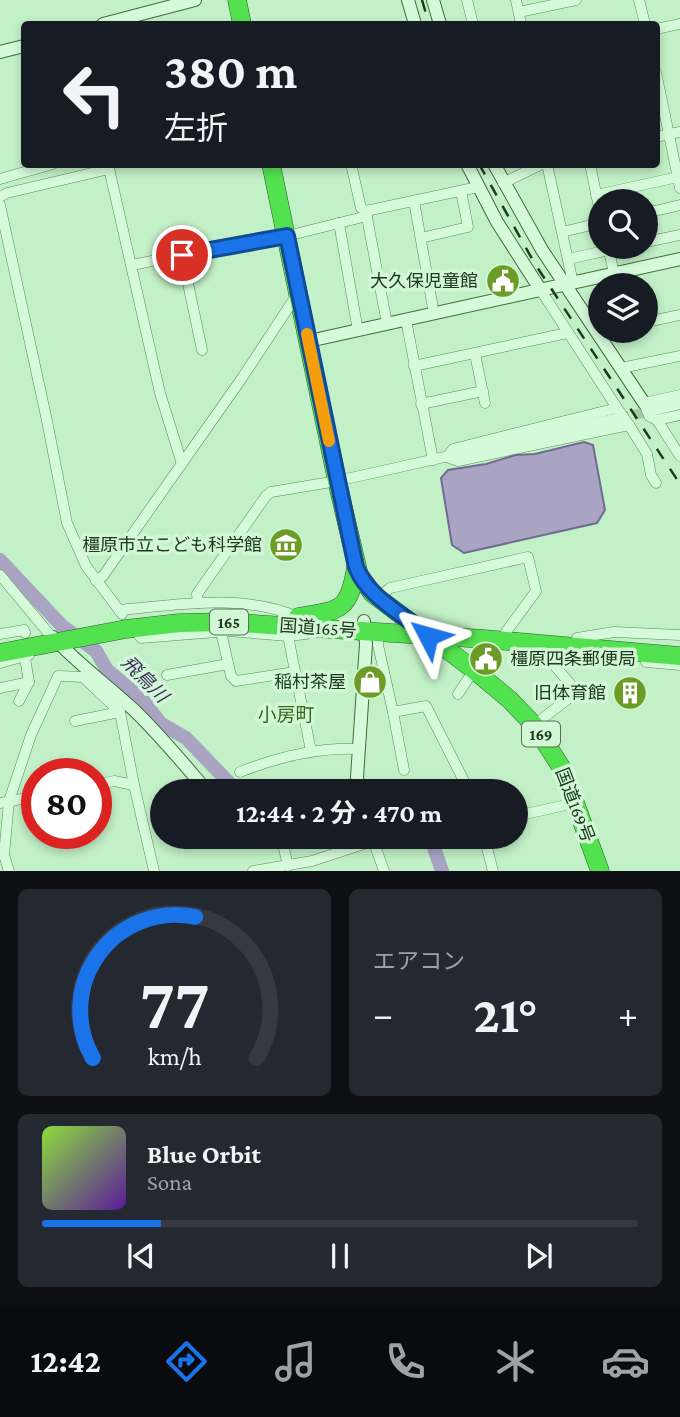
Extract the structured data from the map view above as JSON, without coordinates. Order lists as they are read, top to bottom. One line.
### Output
{"streets":{"highway":["165","国道165号","169","国道169号"]},"crossings":[["国道165号","国道169号"]],"districts":["小房町"],"water":["飛鳥川"],"places":{"public building":["大久保児童館","橿原四条郵便局"],"museum":["橿原市立こども科学館"],"shop":["稲村茶屋"],"building":["旧体育館"]},"page":{"turn":["380 m","左折"],"limit":"80","trip":"12:44 · 2 分 · 470 m","tile":"エアコン","heat":["−","21°","+"],"song":["Blue Orbit","Sona"],"tabs":"12:42","gauge":["77","km/h"]}}
